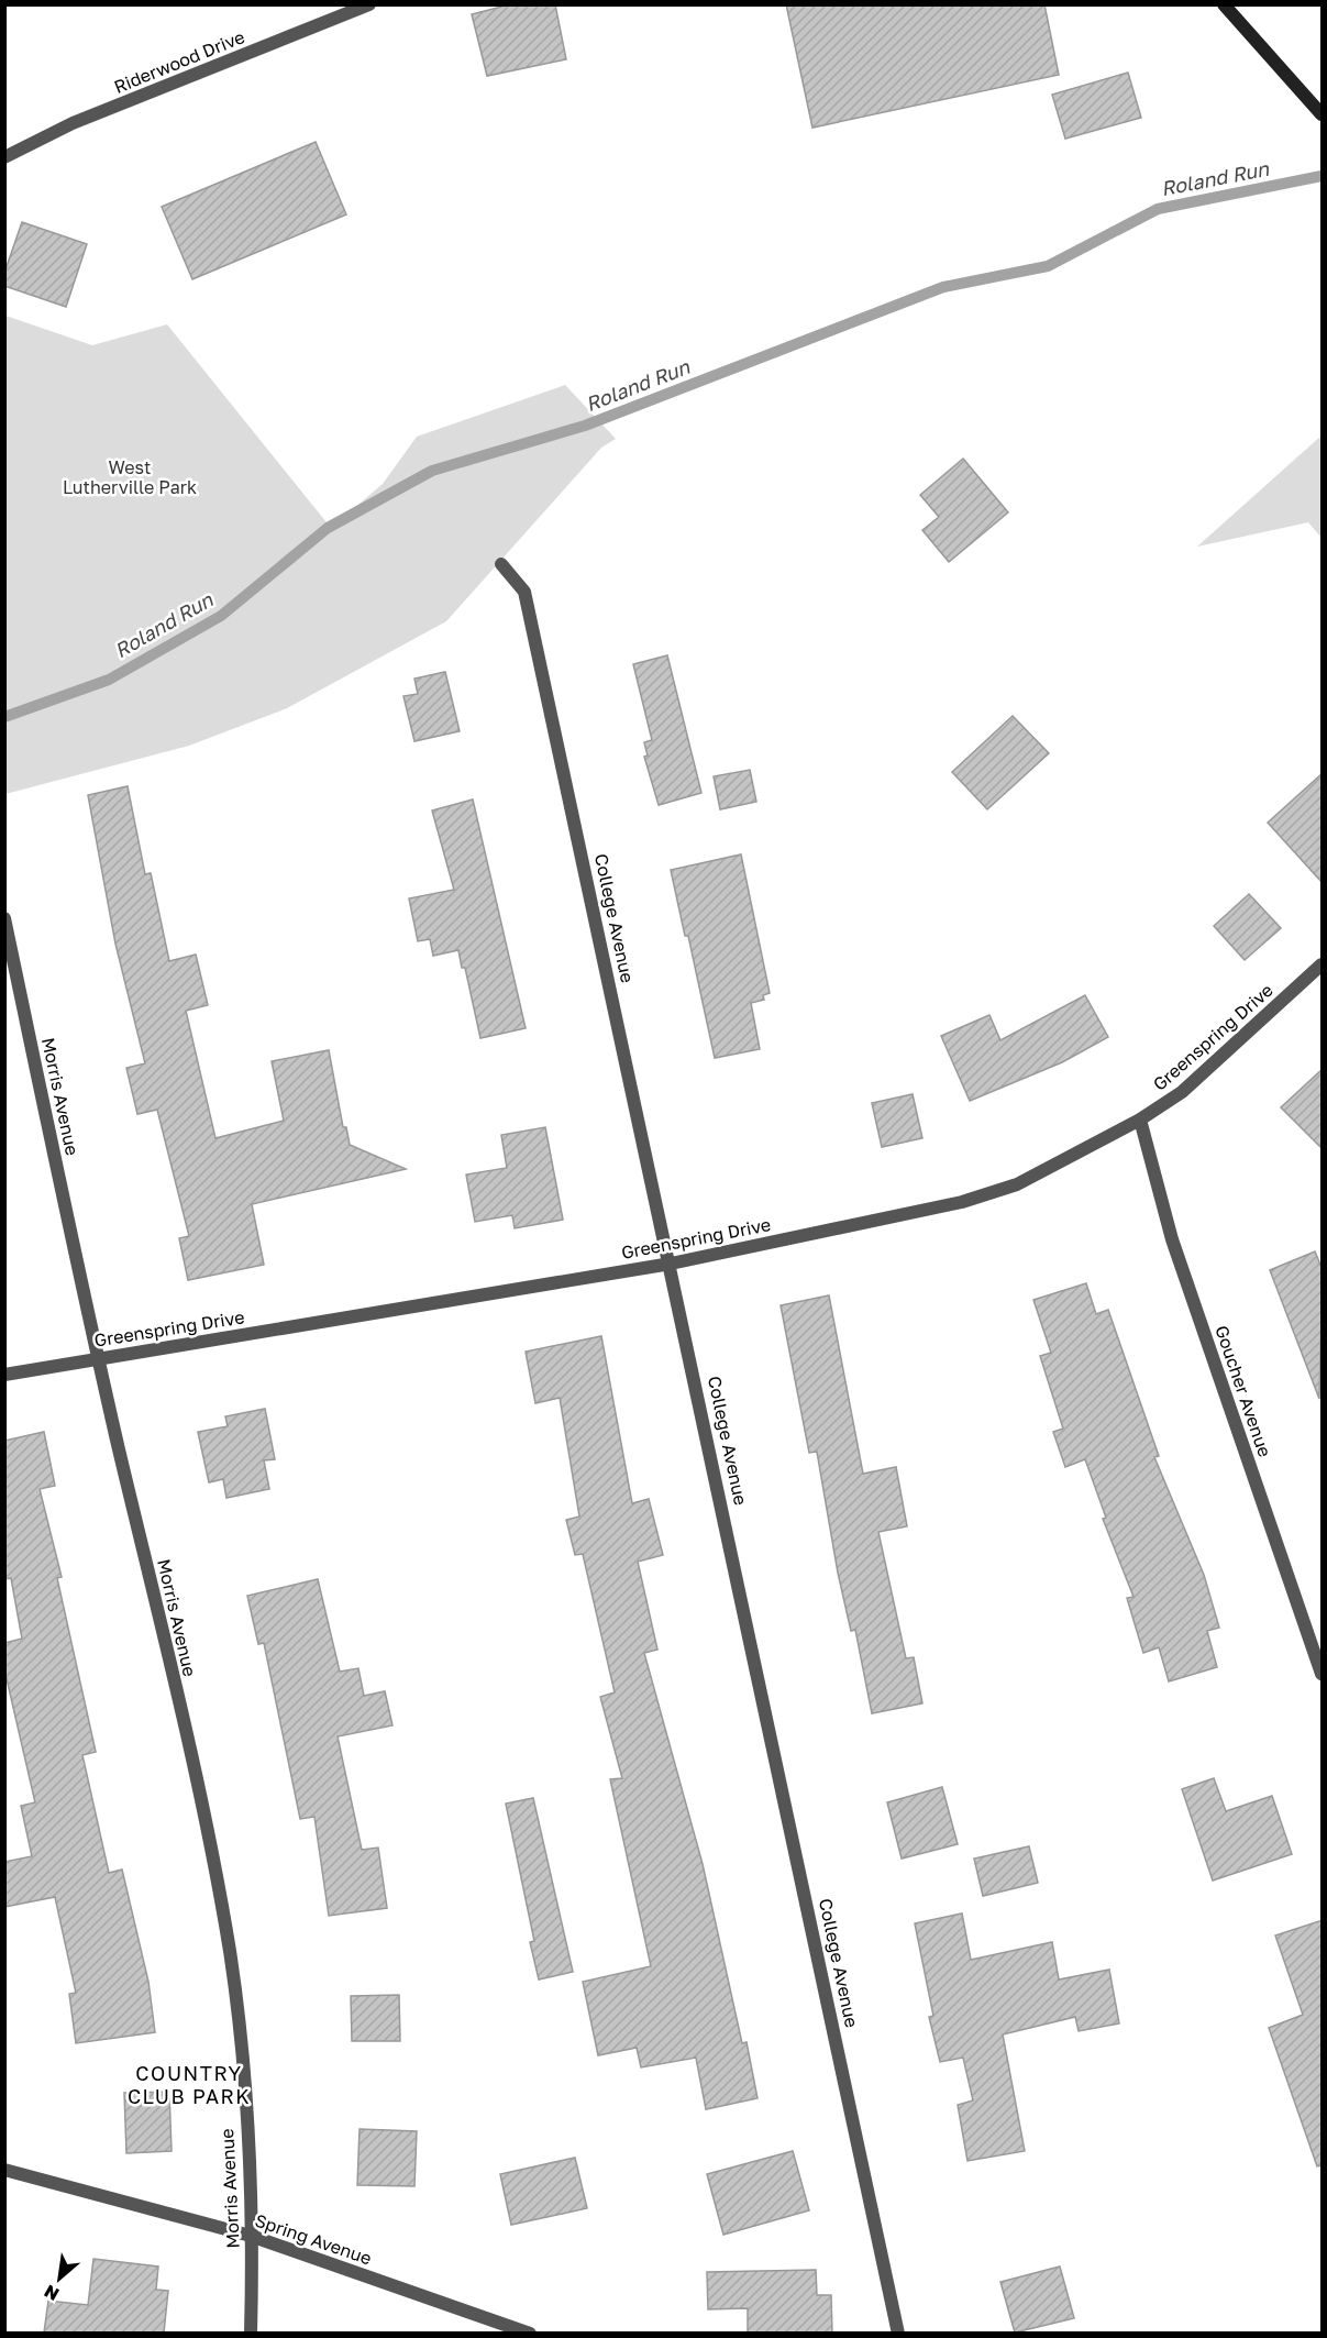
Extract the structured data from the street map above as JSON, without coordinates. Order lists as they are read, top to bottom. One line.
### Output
{"streets":{"street":["Riderwood Drive","College Avenue","Greenspring Drive","Morris Avenue","Goucher Avenue","Spring Avenue"]},"crossings":[["College Avenue","Greenspring Drive"],["Greenspring Drive","Morris Avenue"],["Greenspring Drive","Goucher Avenue"],["Morris Avenue","Spring Avenue"]],"districts":["COUNTRY CLUB PARK"],"water":["Roland Run"],"parks":["West Lutherville Park"],"north":"bottom left"}
